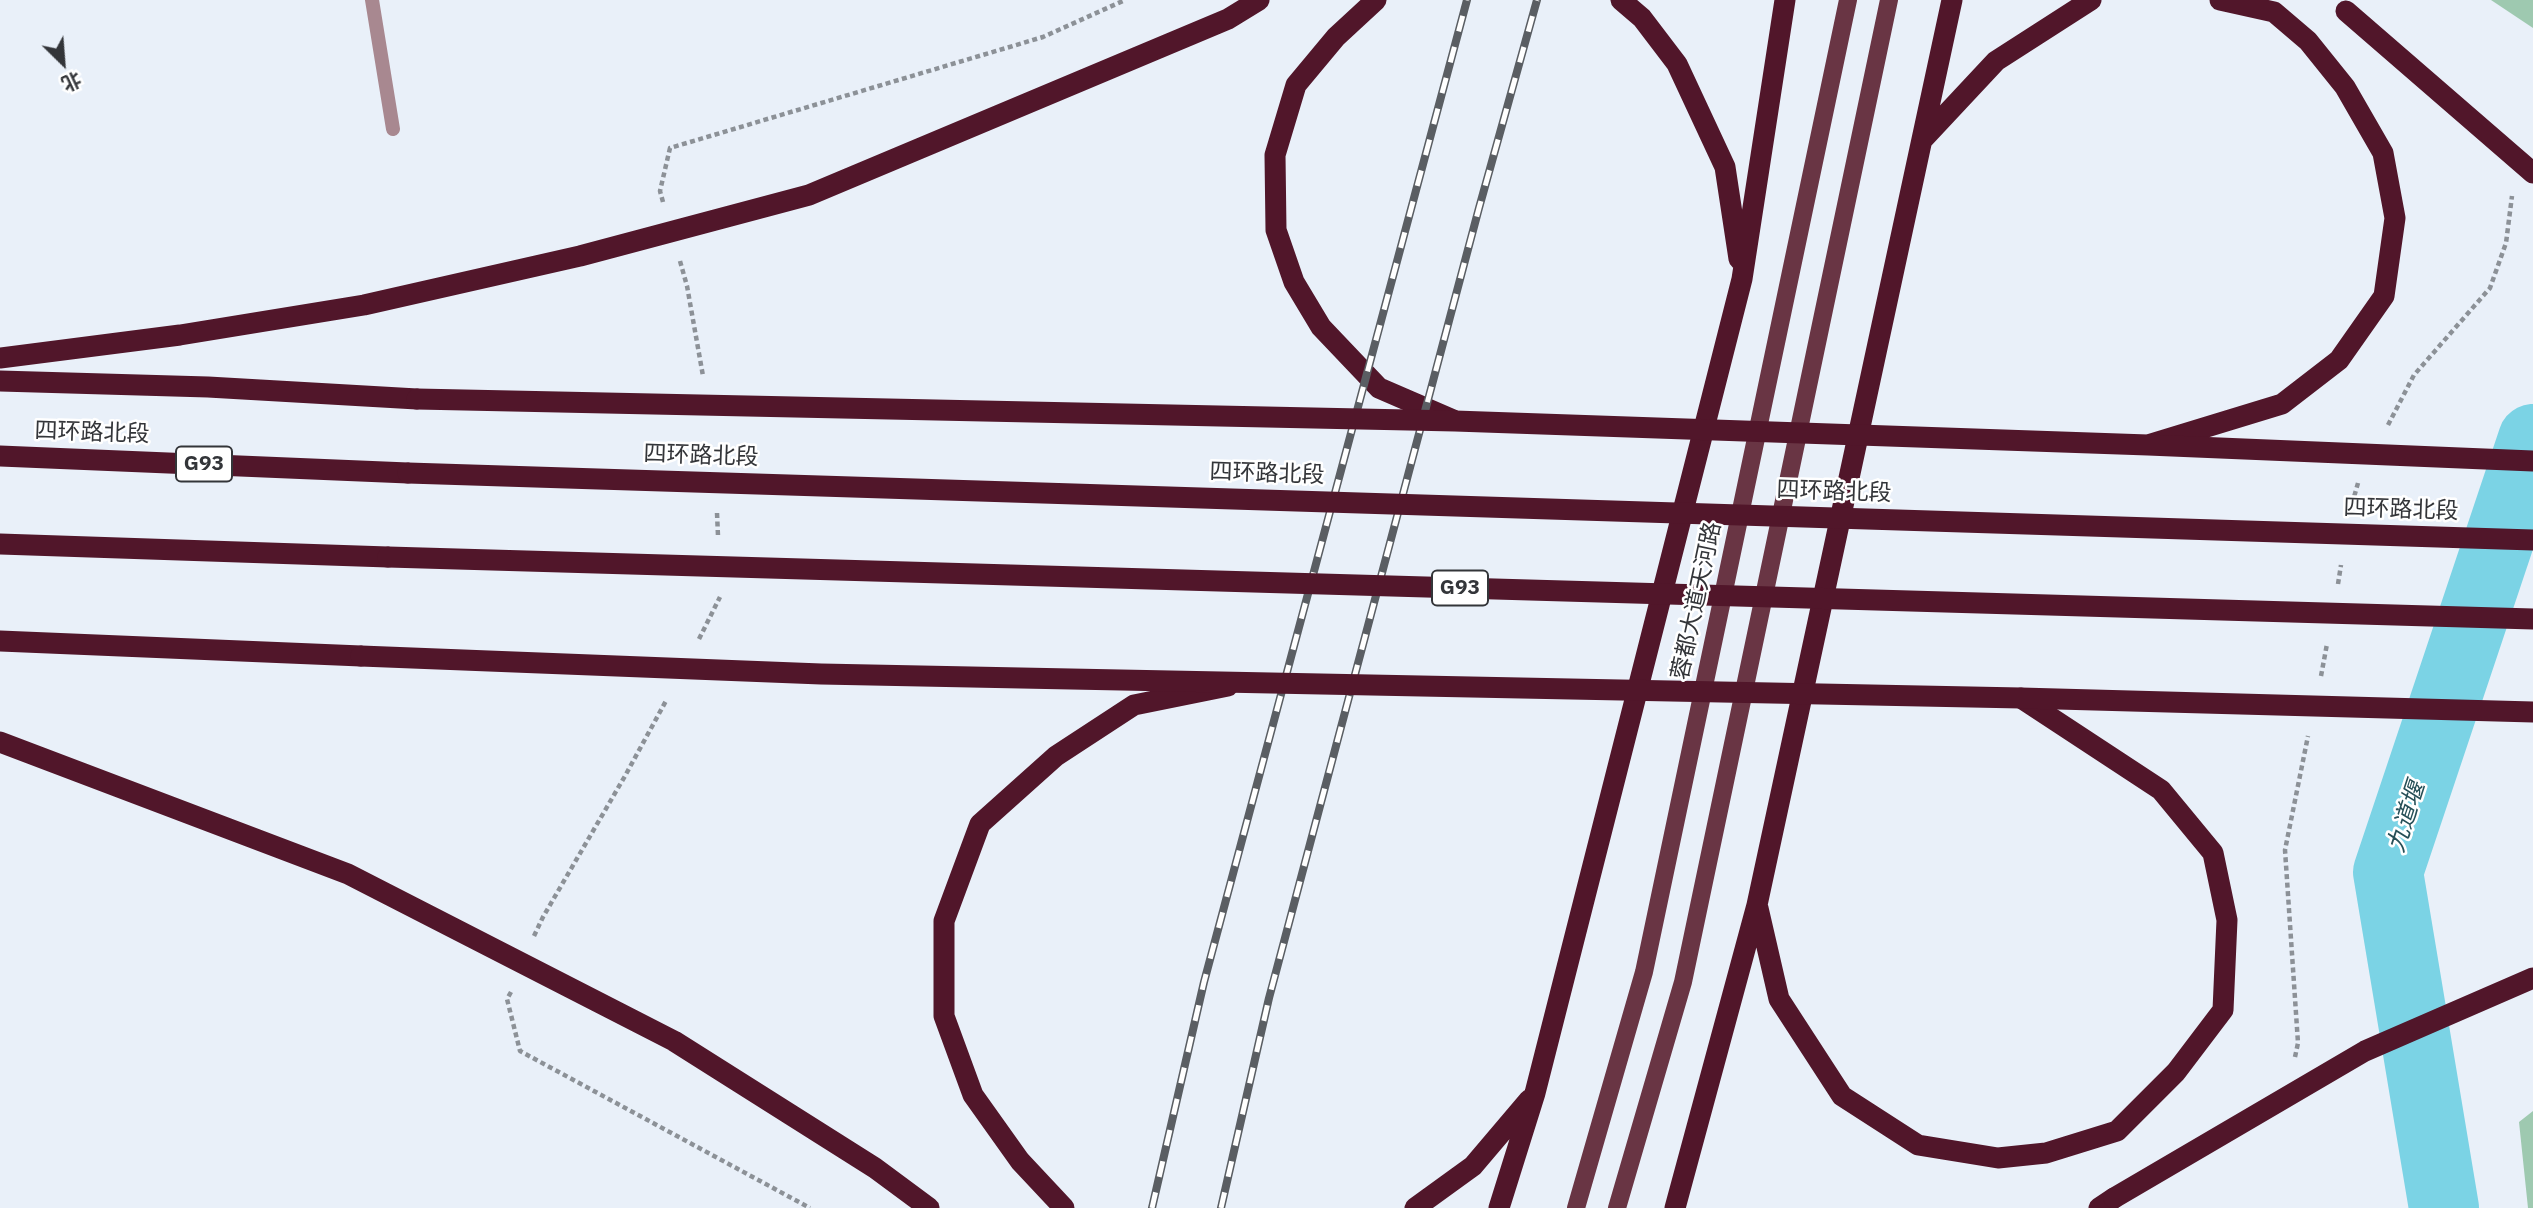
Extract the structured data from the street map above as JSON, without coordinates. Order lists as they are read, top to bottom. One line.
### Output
{"streets":{"highway":["四环路北段","G93"],"main road":["蓉都大道天河路"]},"water":["九道堰"],"north":"bottom right"}
